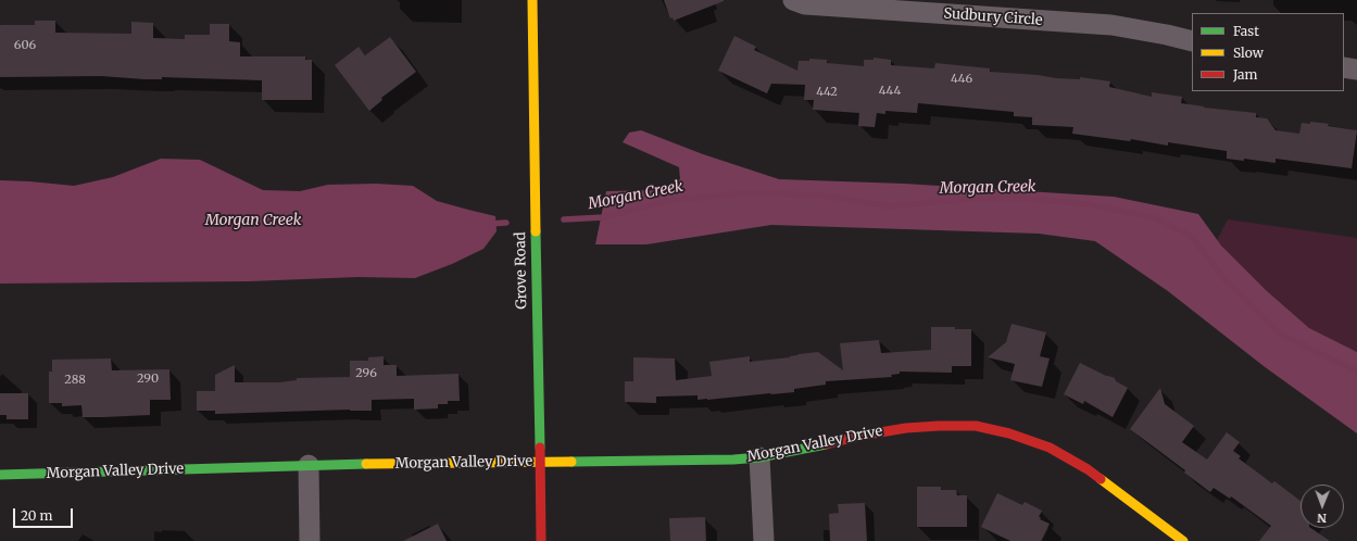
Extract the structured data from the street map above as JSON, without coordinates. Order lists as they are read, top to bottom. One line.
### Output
{"streets":{"street":["Sudbury Circle","Grove Road","Morgan Valley Drive"]},"crossings":[["Grove Road","Morgan Valley Drive"]],"water":["Morgan Creek"],"house_numbers":["606","446","444","442","296","290","288"],"legend":["Fast","Slow","Jam"],"scale_bar":"20 m","north":"bottom"}
